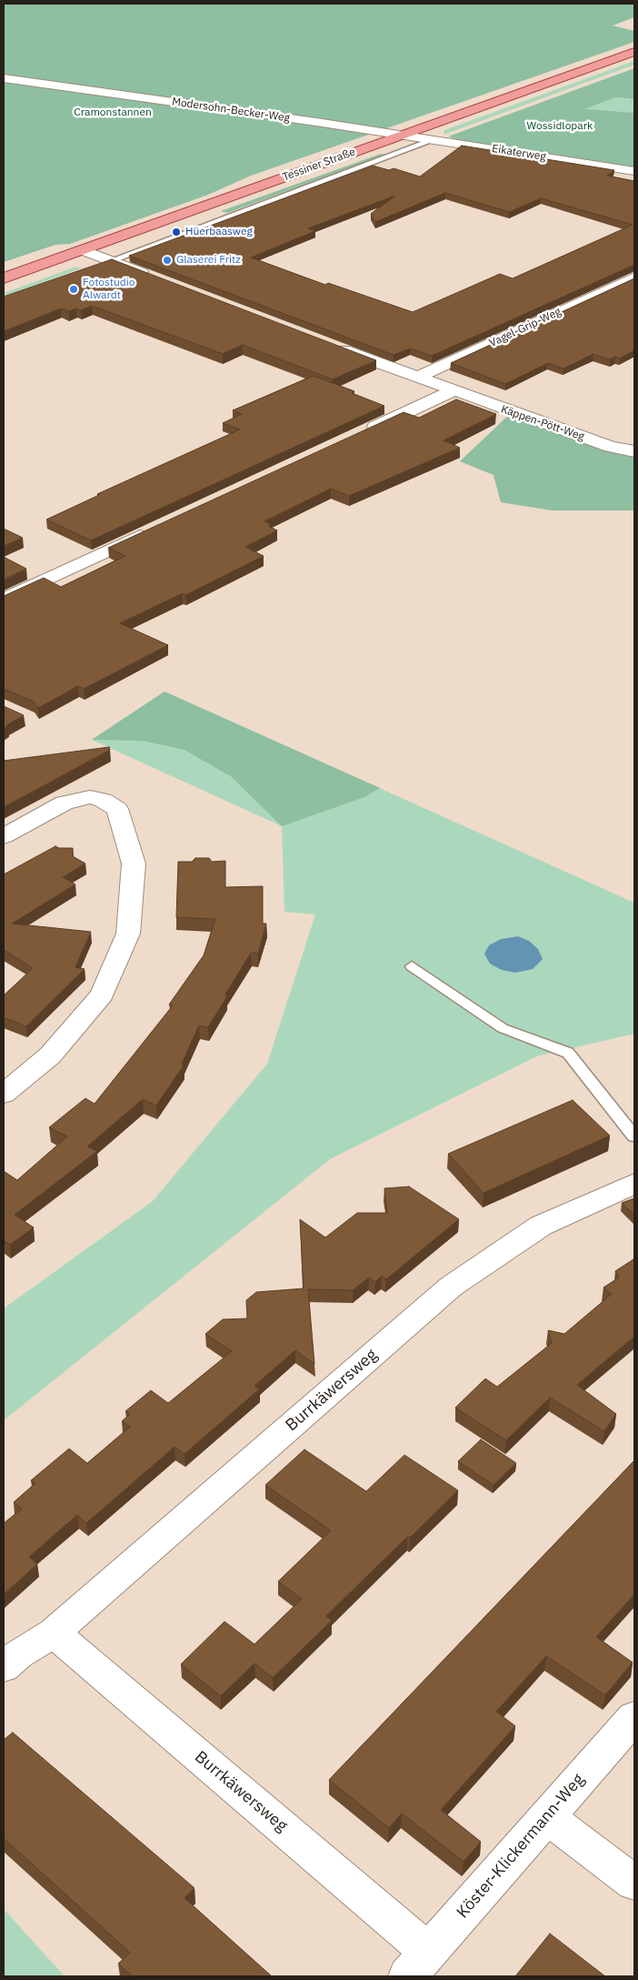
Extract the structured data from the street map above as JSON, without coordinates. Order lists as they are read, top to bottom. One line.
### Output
{"streets":{"main road":["Tessiner Straße"],"street":["Modersohn-Becker-Weg","Eikaterweg","Vagel-Grip-Weg","Käppen-Pött-Weg","Burrkäwersweg","Köster-Klickermann-Weg"]},"crossings":[["Modersohn-Becker-Weg","Eikaterweg"],["Modersohn-Becker-Weg","Tessiner Straße"],["Eikaterweg","Tessiner Straße"],["Vagel-Grip-Weg","Käppen-Pött-Weg"],["Burrkäwersweg","Köster-Klickermann-Weg"]],"parks":["Cramonstannen","Wossidlopark"],"places":["Hüerbaasweg","Glaserei Fritz","Fotostudio Alwardt"]}
